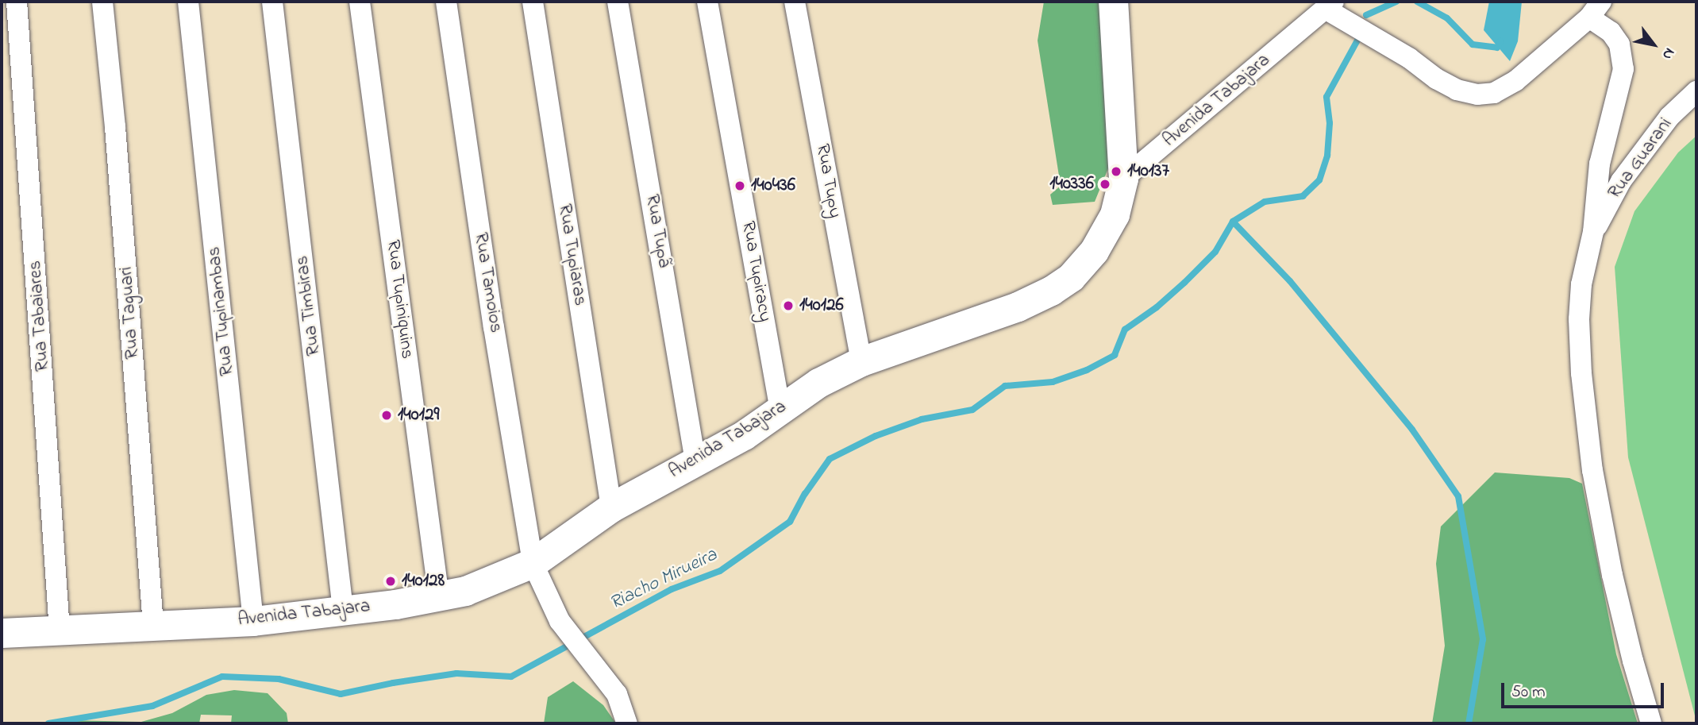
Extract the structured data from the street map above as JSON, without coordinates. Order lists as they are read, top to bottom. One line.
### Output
{"streets":{"street":["Avenida Tabajara","Rua Guarani","Rua Tupy","Rua Tupã","Rua Tupiaras","Rua Tupiracy","Rua Tamoios","Rua Tupiniquins","Rua Timbiras","Rua Tupinambas","Rua Taguari","Rua Tabaiares"]},"crossings":[["Avenida Tabajara","Rua Tupy"],["Avenida Tabajara","Rua Tupã"],["Avenida Tabajara","Rua Tupiaras"],["Avenida Tabajara","Rua Tupiracy"],["Avenida Tabajara","Rua Tamoios"],["Avenida Tabajara","Rua Tupiniquins"],["Avenida Tabajara","Rua Timbiras"],["Avenida Tabajara","Rua Tupinambas"],["Avenida Tabajara","Rua Taguari"],["Avenida Tabajara","Rua Tabaiares"]],"water":["Riacho Mirueira"],"places":["140137","140336","140436","140126","140129","140128"],"scale_bar":"50 m","north":"bottom right"}
